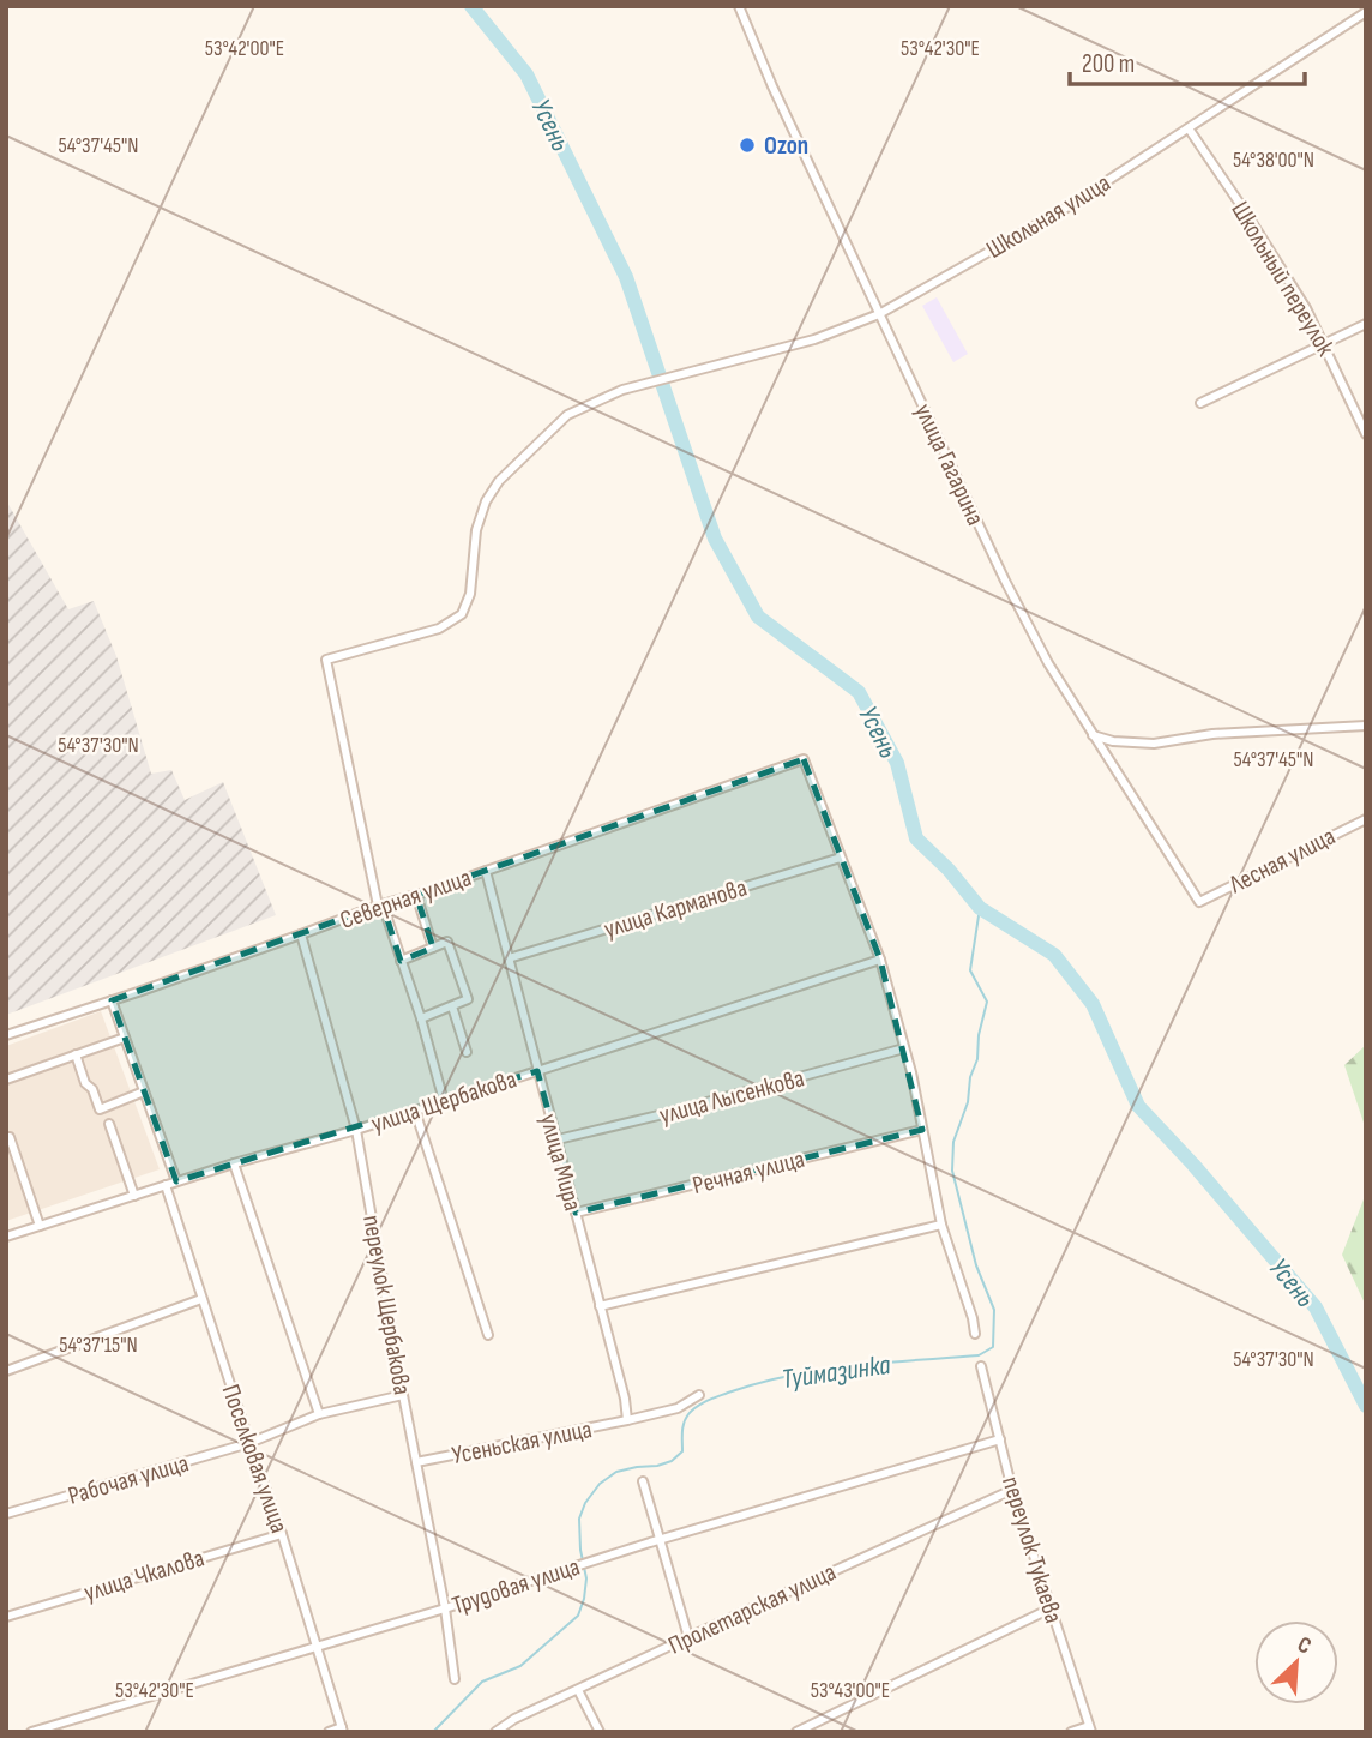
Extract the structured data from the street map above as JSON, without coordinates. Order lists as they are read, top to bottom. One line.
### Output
{"streets":{"street":["Школьная улица","Школьный переулок","улица Гагарина","Лесная улица","Северная улица","улица Карманова","улица Лысенкова","улица Щербакова","улица Мира","Речная улица","переулок Щербакова","Усеньская улица","Поселковая улица","Рабочая улица","переулок Тукаева","улица Чкалова","Трудовая улица","Пролетарская улица"]},"crossings":[["Школьная улица","Школьный переулок"],["Школьная улица","улица Гагарина"],["Школьная улица","Северная улица"],["улица Гагарина","Лесная улица"],["Северная улица","улица Карманова"],["Северная улица","улица Мира"],["Северная улица","переулок Щербакова"],["улица Карманова","улица Мира"],["улица Лысенкова","улица Мира"],["улица Щербакова","улица Мира"],["улица Щербакова","переулок Щербакова"],["улица Щербакова","Поселковая улица"],["улица Мира","Речная улица"],["улица Мира","Усеньская улица"],["переулок Щербакова","Усеньская улица"],["переулок Щербакова","Рабочая улица"],["переулок Щербакова","Трудовая улица"],["Поселковая улица","Рабочая улица"],["Поселковая улица","улица Чкалова"],["Поселковая улица","Трудовая улица"],["переулок Тукаева","Трудовая улица"],["переулок Тукаева","Пролетарская улица"]],"water":["Усень","Туймазинка"],"places":["Ozon"],"scale_bar":"200 m","north":"top right","coordinates":["53°42'00\"E","53°42'30\"E","54°37'45\"N","54°38'00\"N","54°37'30\"N","54°37'15\"N","53°43'00\"E"]}
